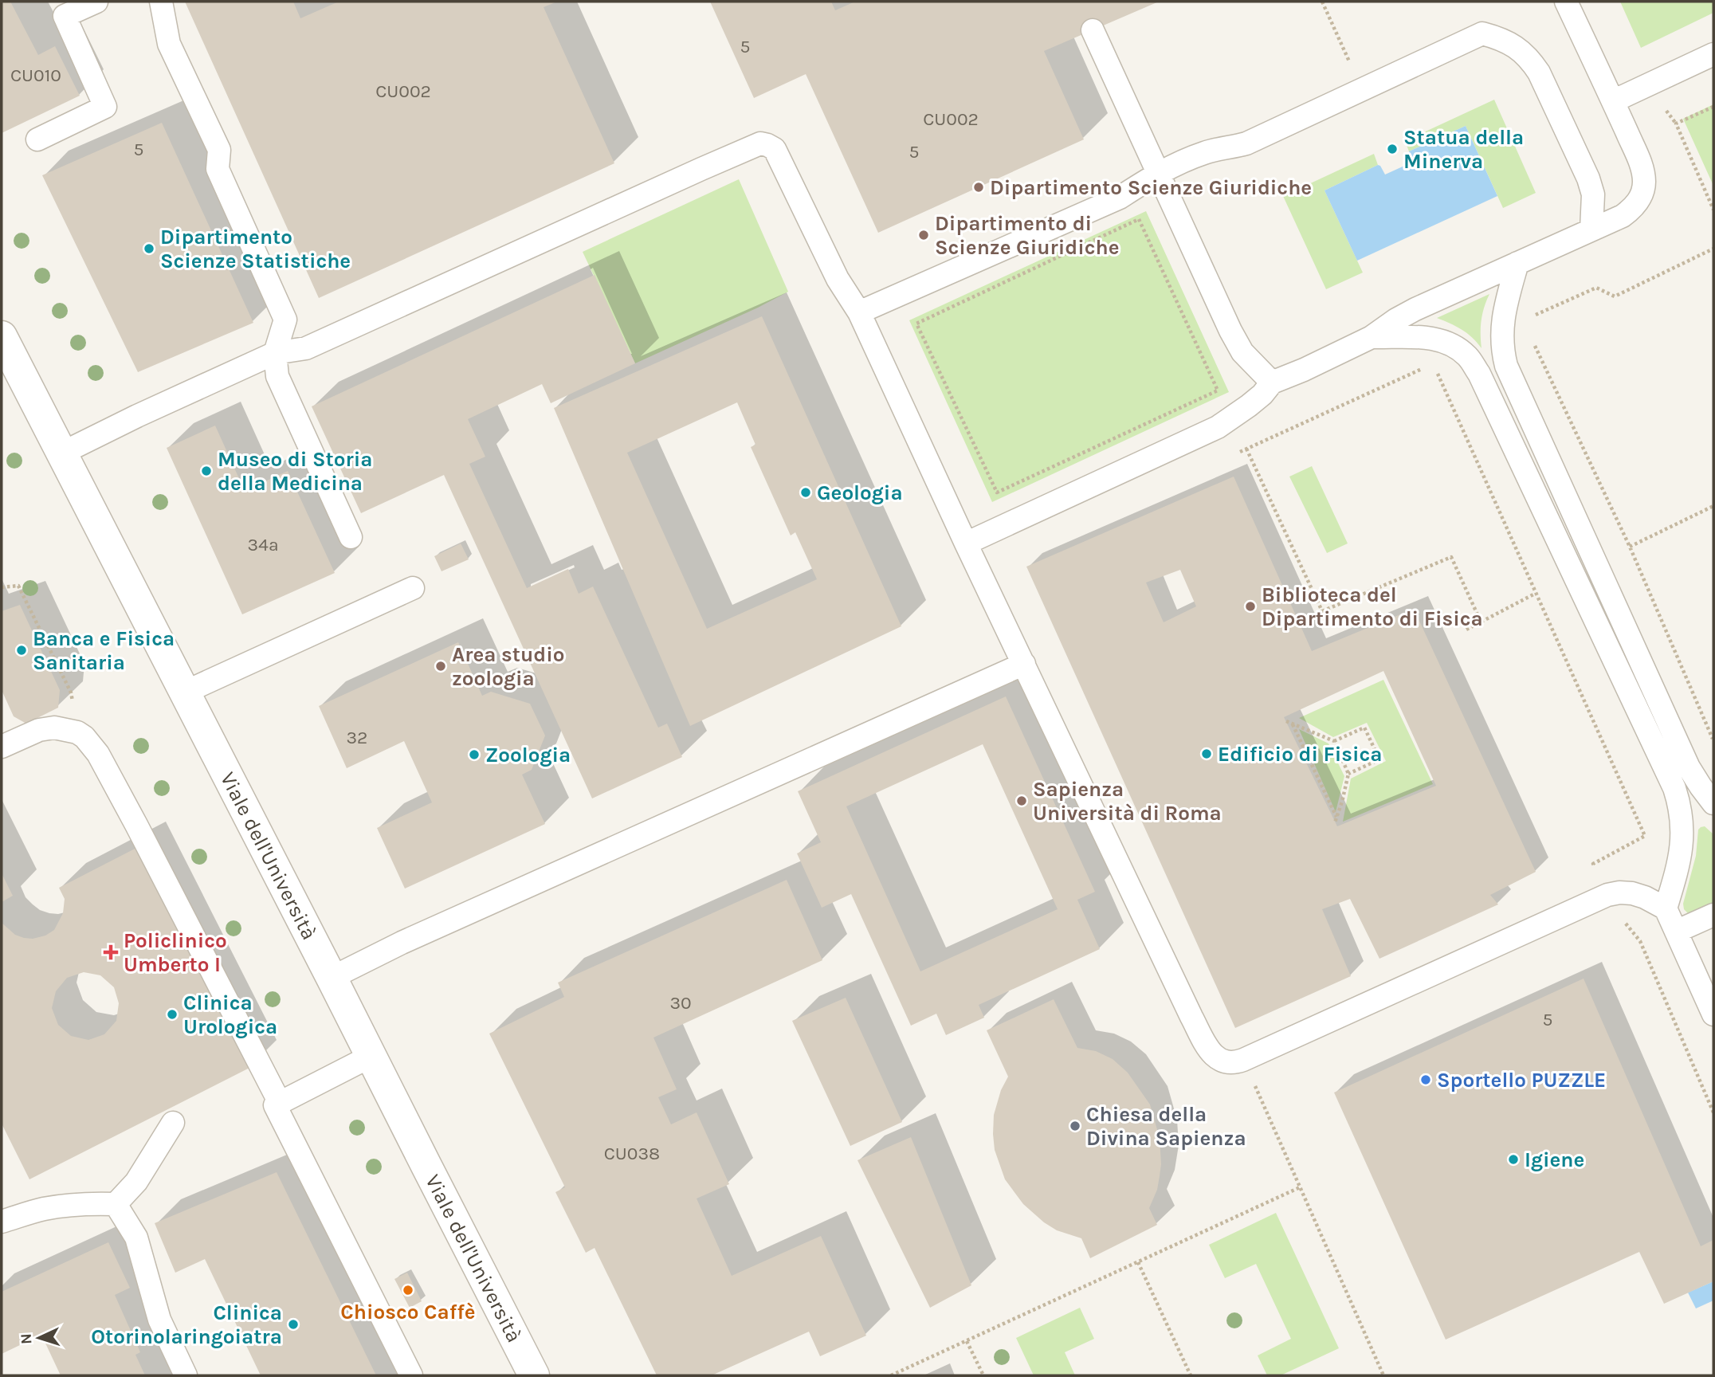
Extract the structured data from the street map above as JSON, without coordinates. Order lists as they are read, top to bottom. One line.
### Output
{"streets":{"street":["Viale dell'Università"]},"places":{"other":["Statua della Minerva","Dipartimento Scienze Giuridiche","Dipartimento di Scienze Giuridiche","Dipartimento Scienze Statistiche","Museo di Storia della Medicina","Geologia","Biblioteca del Dipartimento di Fisica","Banca e Fisica Sanitaria","Area studio zoologia","Edificio di Fisica","Zoologia","Sapienza Università di Roma","Clinica Urologica","Sportello PUZZLE","Chiesa della Divina Sapienza","Igiene","Chiosco Caffè","Clinica Otorinolaringoiatra"],"health":["Policlinico Umberto I"]},"house_numbers":["5","CU010","CU002","CU002","5","5","34a","32","30","5","CU038"],"north":"left"}
